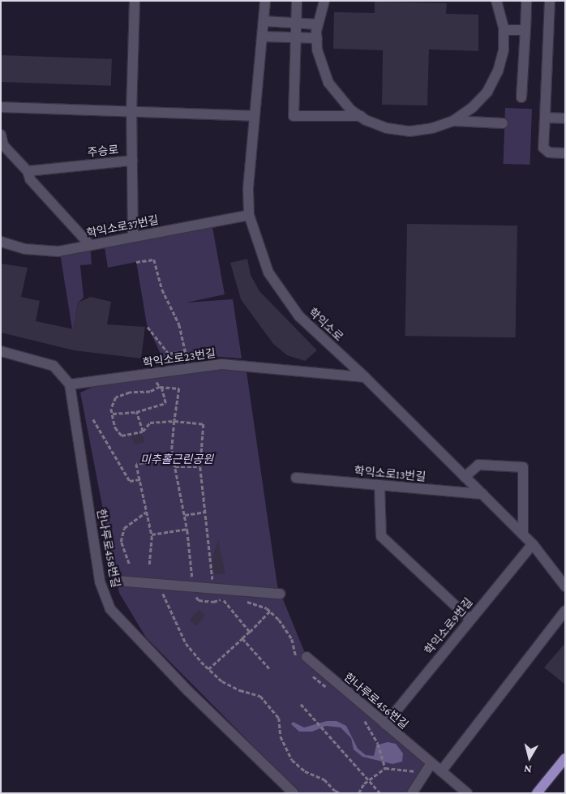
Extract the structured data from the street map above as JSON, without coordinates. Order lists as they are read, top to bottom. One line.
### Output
{"streets":{"street":["주승로","학익소로37번길","학익소로","학익소로23번길","학익소로13번길","한나루로458번길","학익소로9번길","한나루로456번길"]},"crossings":[["학익소로37번길","학익소로"],["학익소로","학익소로23번길"],["학익소로","학익소로13번길"],["학익소로","학익소로9번길"],["학익소로23번길","한나루로458번길"],["학익소로9번길","한나루로456번길"]],"parks":["미추홀근린공원"],"north":"bottom"}
